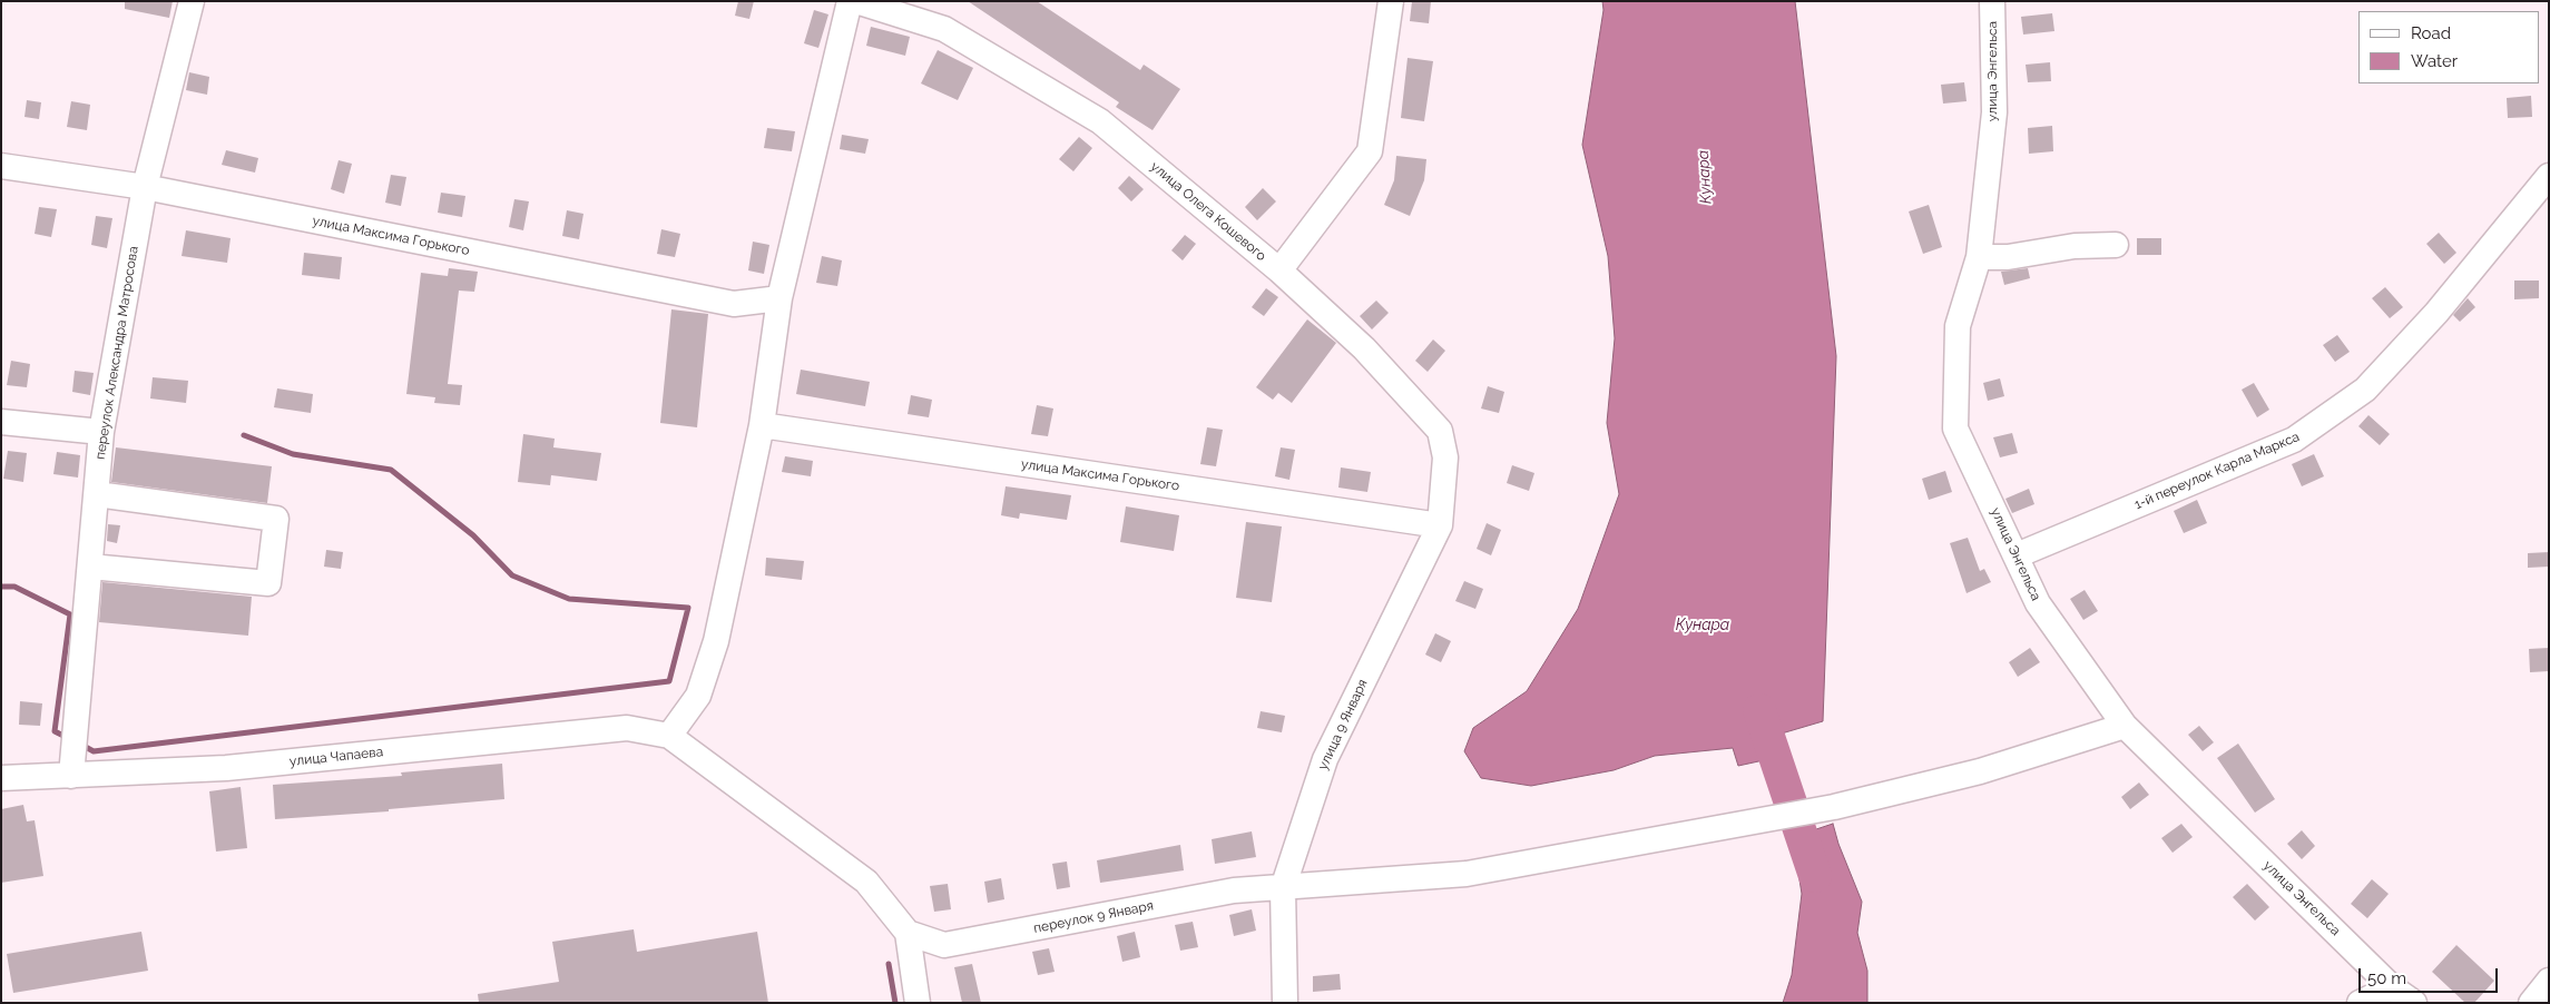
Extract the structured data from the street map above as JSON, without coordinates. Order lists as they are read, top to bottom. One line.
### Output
{"streets":{"street":["улица Энгельса","улица Олега Кошевого","улица Максима Горького","переулок Александра Матросова","1-й переулок Карла Маркса","улица 9 Января","улица Чапаева","переулок 9 Января"]},"crossings":[["улица Энгельса","1-й переулок Карла Маркса"],["улица Энгельса","переулок 9 Января"],["улица Олега Кошевого","улица Максима Горького"],["улица Олега Кошевого","улица 9 Января"],["улица Максима Горького","переулок Александра Матросова"],["улица Максима Горького","улица 9 Января"],["переулок Александра Матросова","улица Чапаева"],["улица 9 Января","переулок 9 Января"]],"water":["Кунара"],"legend":["Road","Water"],"scale_bar":"50 m"}
